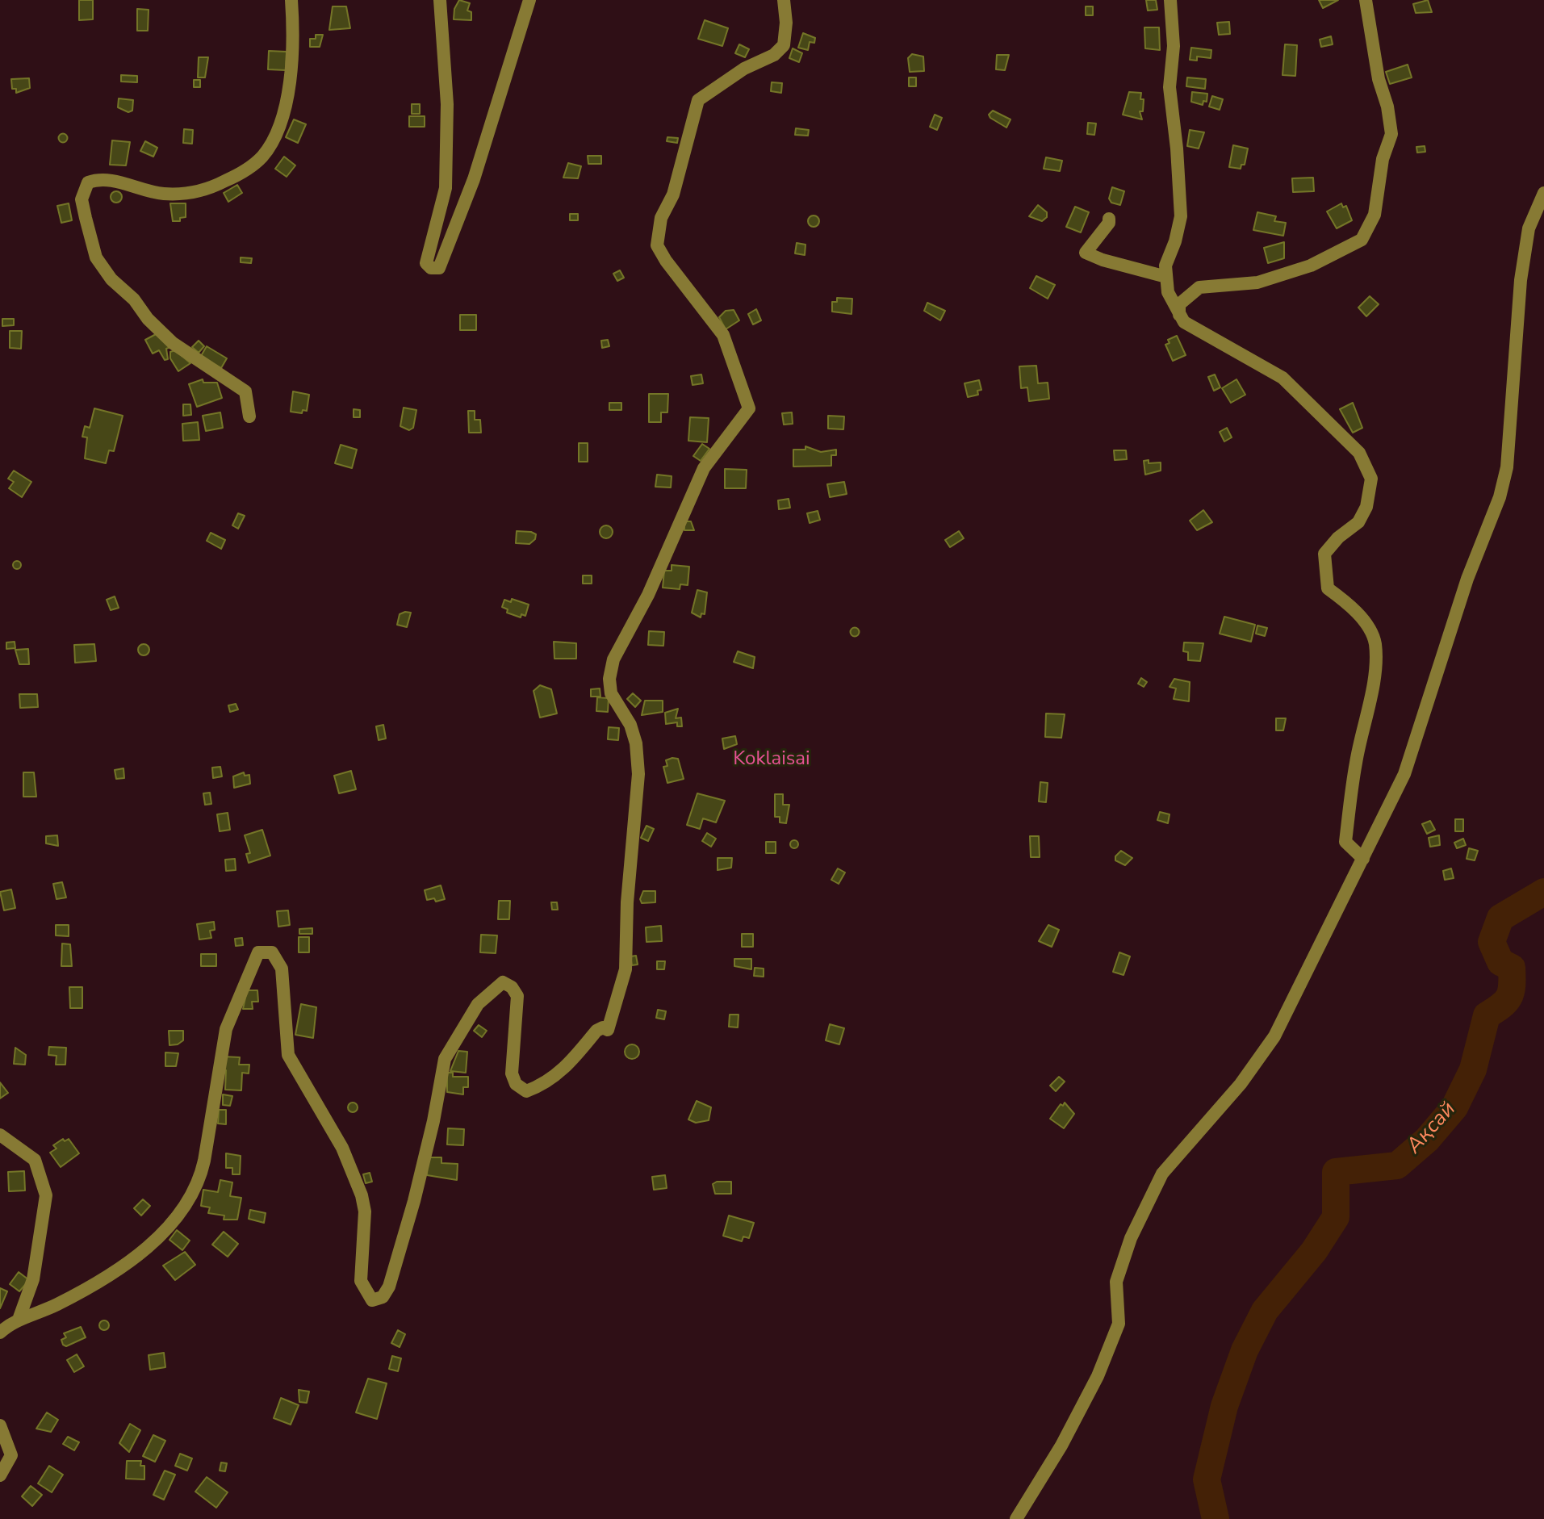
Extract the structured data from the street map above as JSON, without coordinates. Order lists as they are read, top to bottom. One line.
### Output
{"water":["Ақсай"],"parks":["Koklaisai"]}
